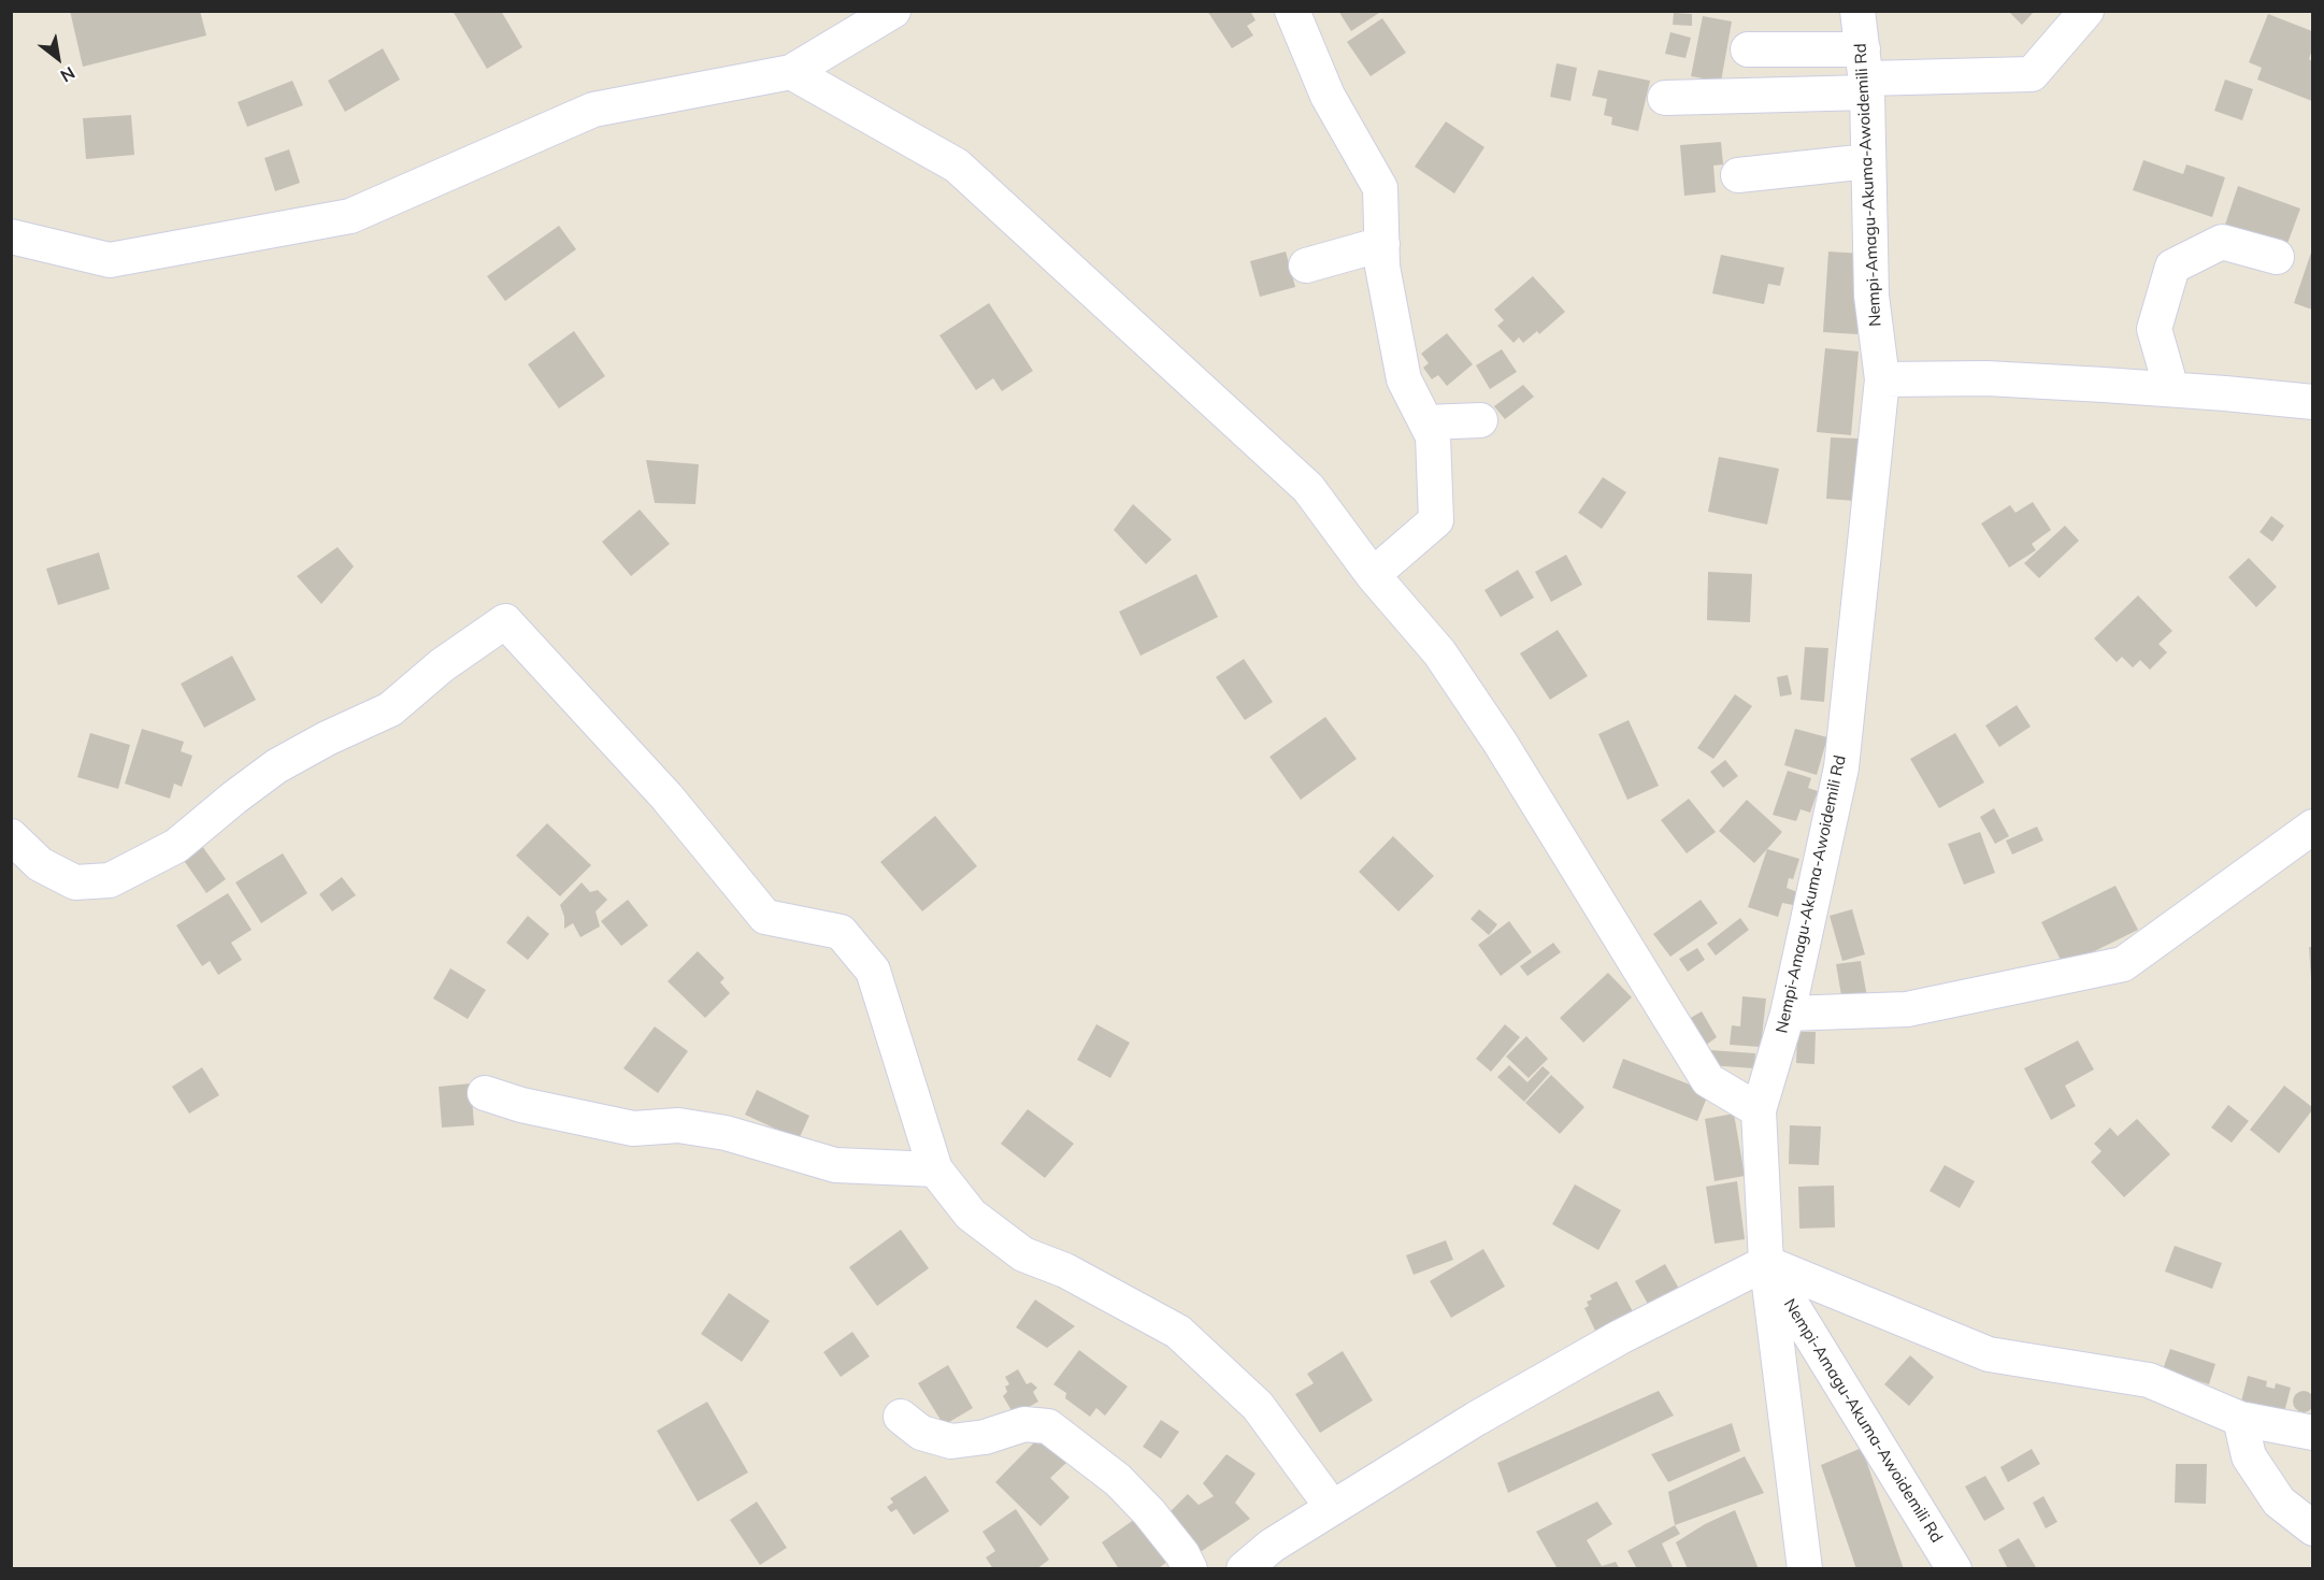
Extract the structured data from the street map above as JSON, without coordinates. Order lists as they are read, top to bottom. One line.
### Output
{"streets":{"street":["Nempi-Amagu-Akuma-Awoidemili Rd"]},"north":"bottom right"}
